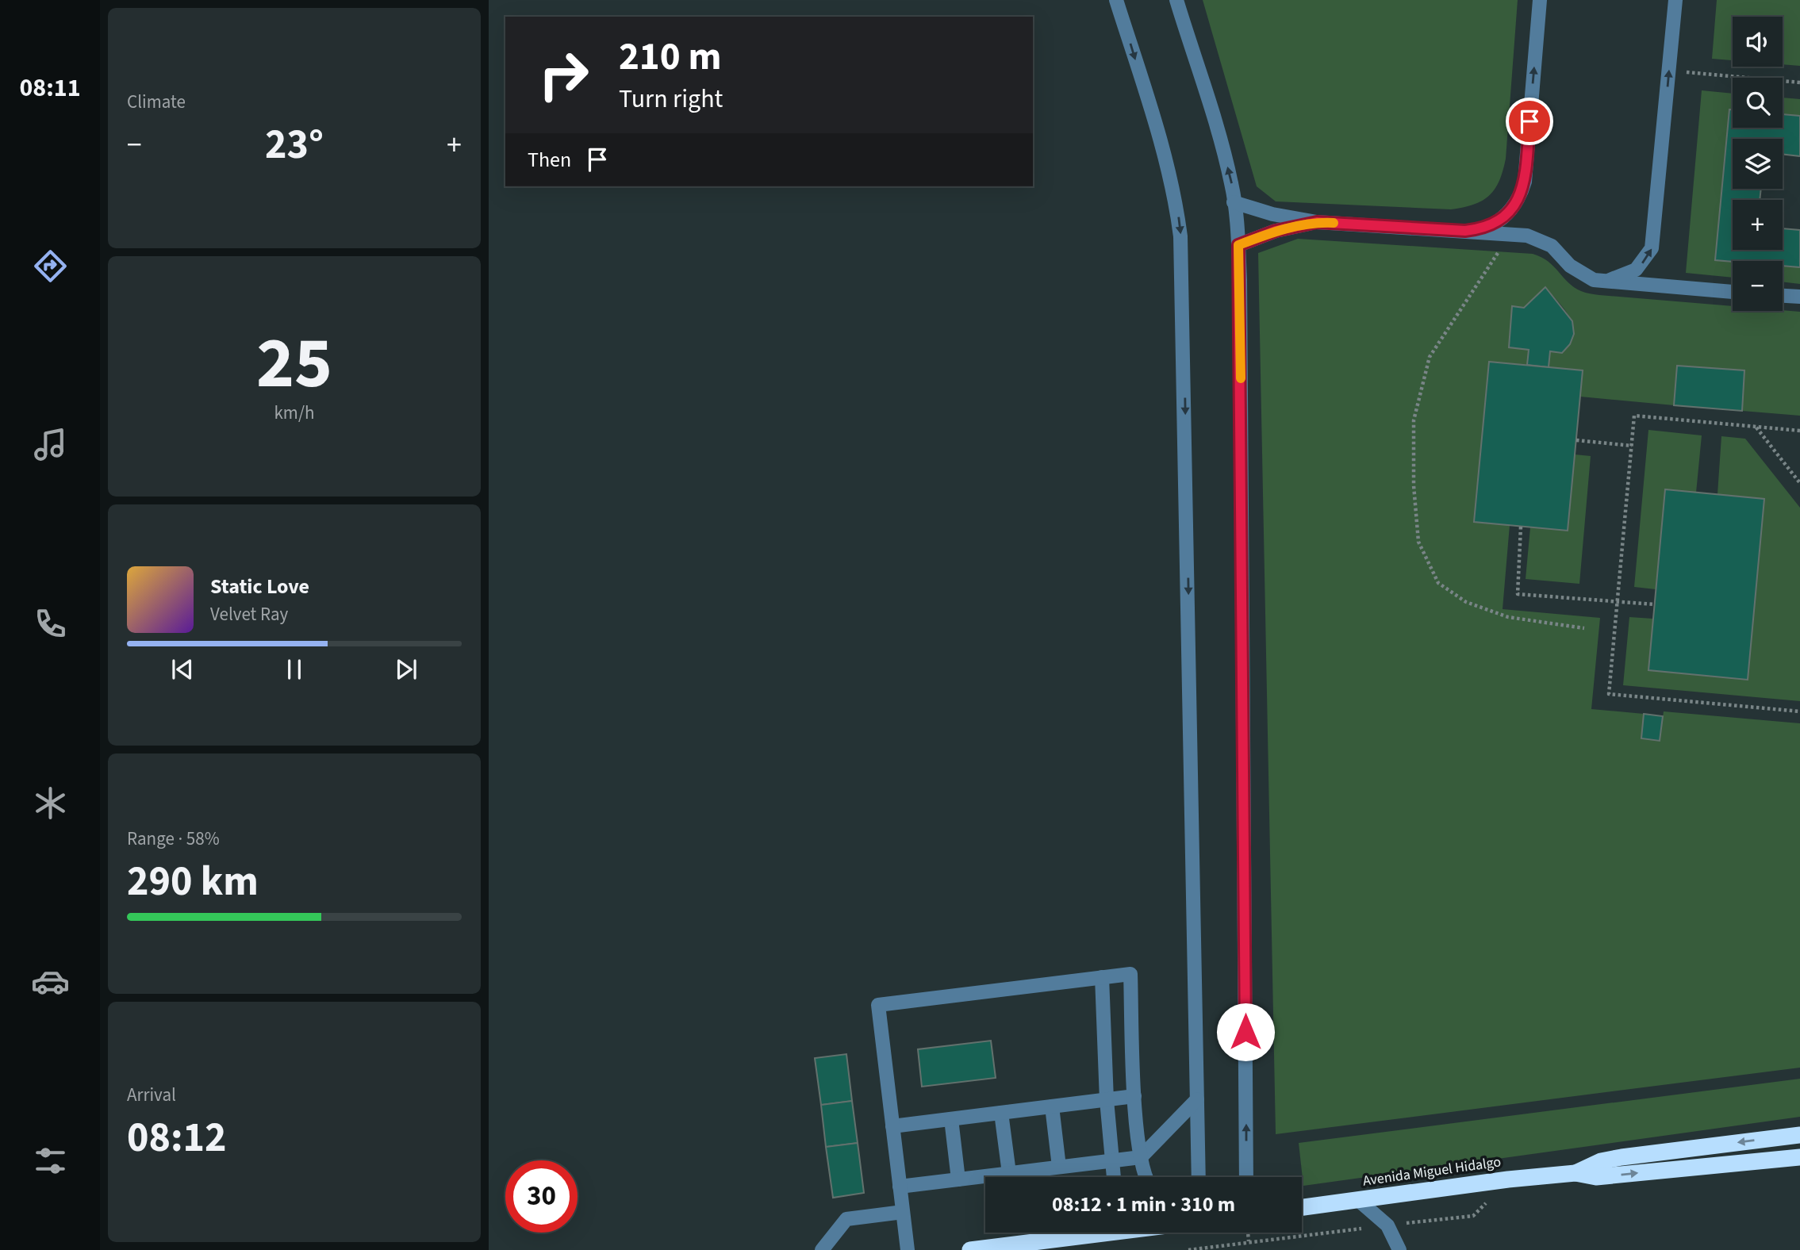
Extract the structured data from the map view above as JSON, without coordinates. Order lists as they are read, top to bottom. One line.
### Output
{"streets":{"highway":["Avenida Miguel Hidalgo"]},"page":{"tabs":"08:11","tile":["Climate",["25","km/h"],["Range · 58%","290 km"],["Arrival","08:12"]],"map_buttons":["+","−"],"turn":["210 m","Turn right"],"heat":["−","23°","+"],"then":"Then","song":["Static Love","Velvet Ray"],"limit":"30","trip":"08:12 · 1 min · 310 m"}}
